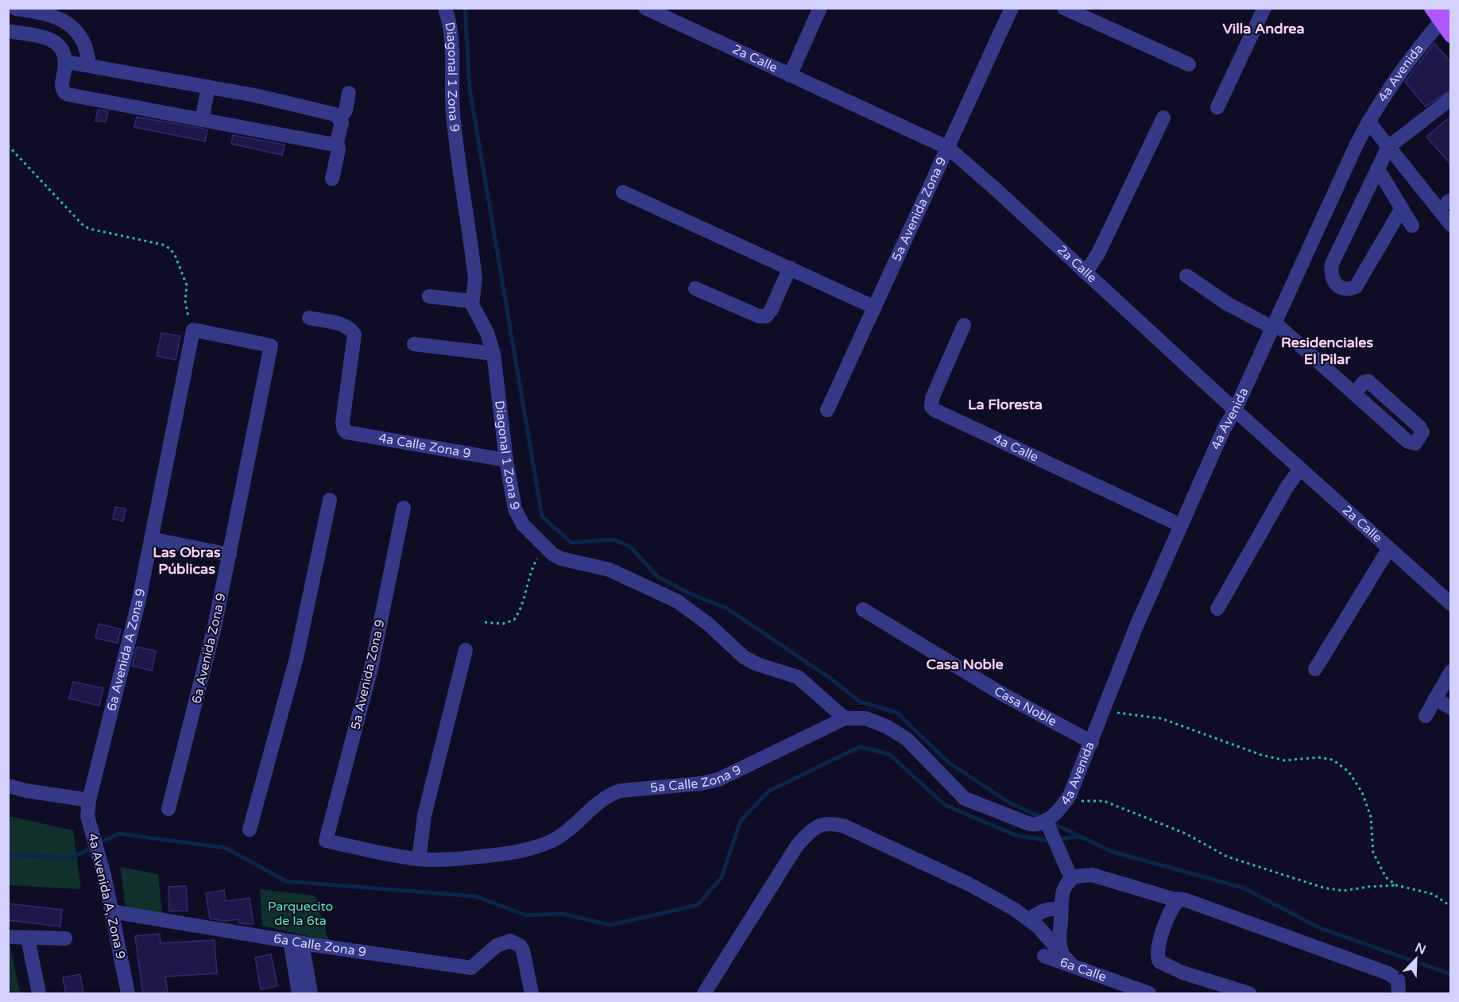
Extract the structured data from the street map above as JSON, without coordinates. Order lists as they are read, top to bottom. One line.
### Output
{"streets":{"street":["2a Calle","4a Avenida","Diagonal 1 Zona 9","5a Avenida Zona 9","4a Calle Zona 9","4a Calle","6a Avenida Zona 9","6a Avenida A Zona 9","Casa Noble","5a Calle Zona 9","4a Avenida A, Zona 9","6a Calle Zona 9","6a Calle"]},"crossings":[["2a Calle","4a Avenida"],["2a Calle","5a Avenida Zona 9"],["4a Avenida","4a Calle"],["4a Avenida","Casa Noble"],["4a Avenida","5a Calle Zona 9"],["Diagonal 1 Zona 9","4a Calle Zona 9"],["Diagonal 1 Zona 9","5a Calle Zona 9"],["5a Avenida Zona 9","5a Calle Zona 9"],["6a Avenida Zona 9","6a Avenida A Zona 9"],["6a Avenida A Zona 9","4a Avenida A, Zona 9"],["4a Avenida A, Zona 9","6a Calle Zona 9"]],"districts":["Villa Andrea","Residenciales El Pilar","La Floresta","Las Obras Públicas","Casa Noble"],"parks":["Parquecito de la 6ta"],"north":"top right"}
